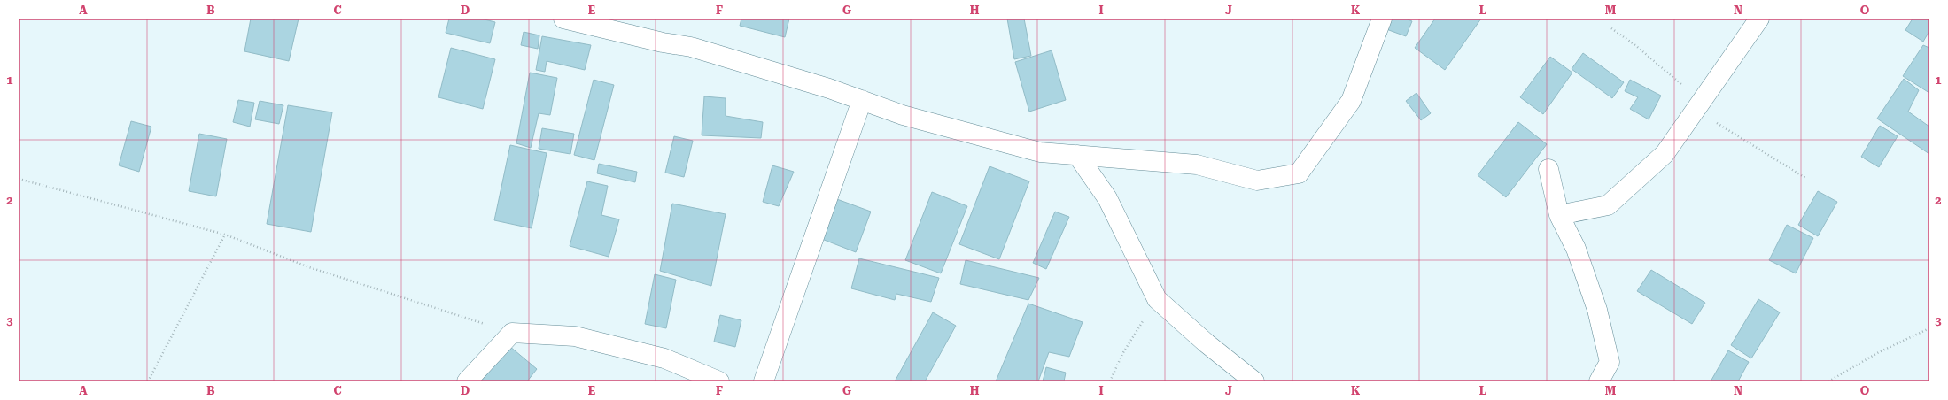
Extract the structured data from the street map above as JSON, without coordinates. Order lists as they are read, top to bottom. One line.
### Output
{"grid":{"columns":["A","B","C","D","E","F","G","H","I","J","K","L","M","N","O"],"rows":["1","2","3"]}}
